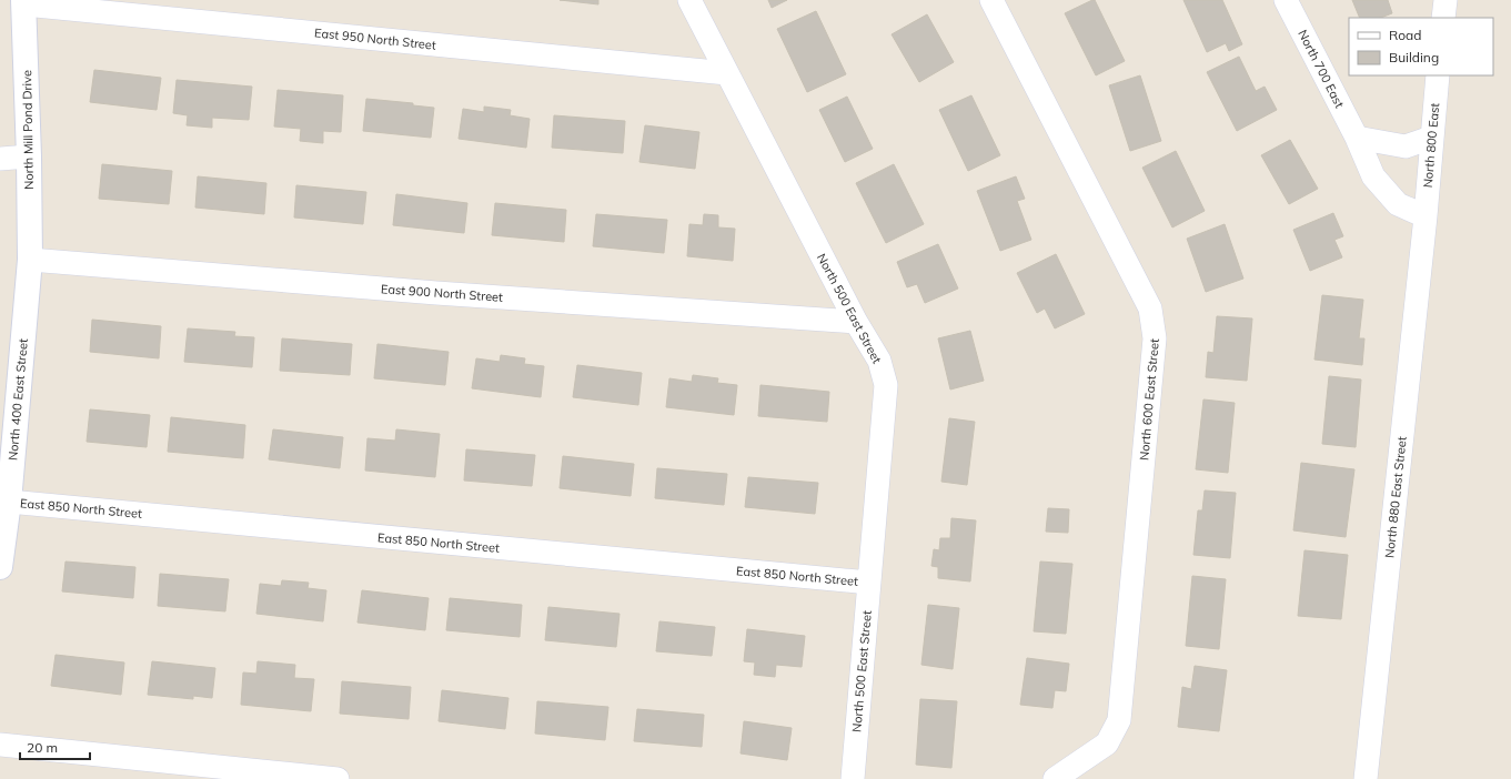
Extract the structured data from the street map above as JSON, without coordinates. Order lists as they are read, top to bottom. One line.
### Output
{"streets":{"main road":["North Mill Pond Drive","North 400 East Street"],"street":["East 950 North Street","North 700 East","North 800 East","East 900 North Street","North 500 East Street","North 600 East Street","North 880 East Street","East 850 North Street"]},"crossings":[["East 950 North Street","North Mill Pond Drive"],["East 950 North Street","North 500 East Street"],["North 700 East","North 800 East"],["North 700 East","North 880 East Street"],["North Mill Pond Drive","East 900 North Street"],["North Mill Pond Drive","North 400 East Street"],["North 800 East","North 880 East Street"],["East 900 North Street","North 500 East Street"],["East 900 North Street","North 400 East Street"],["North 500 East Street","East 850 North Street"],["North 400 East Street","East 850 North Street"]],"legend":["Road","Building"],"scale_bar":"20 m"}
